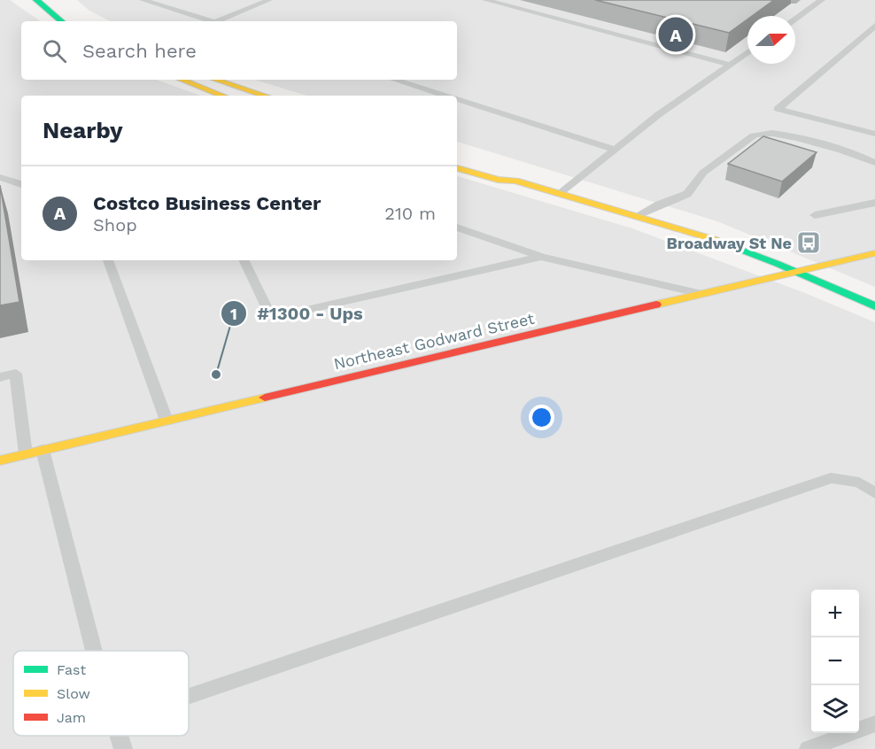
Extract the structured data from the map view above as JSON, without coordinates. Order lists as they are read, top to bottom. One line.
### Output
{"streets":{"main road":["Northeast Godward Street"]},"places":{"bus stop":["Broadway St Ne"],"other":["#1300 - Ups"]},"legend":["Fast","Slow","Jam"],"north":"right","page":{"pins":"A","search":"Search here","heading":"Nearby","list":[{"mark":"A","name":"Costco Business Center","note":"Shop","value":"210 m"}],"map_buttons":["+","−"]}}
